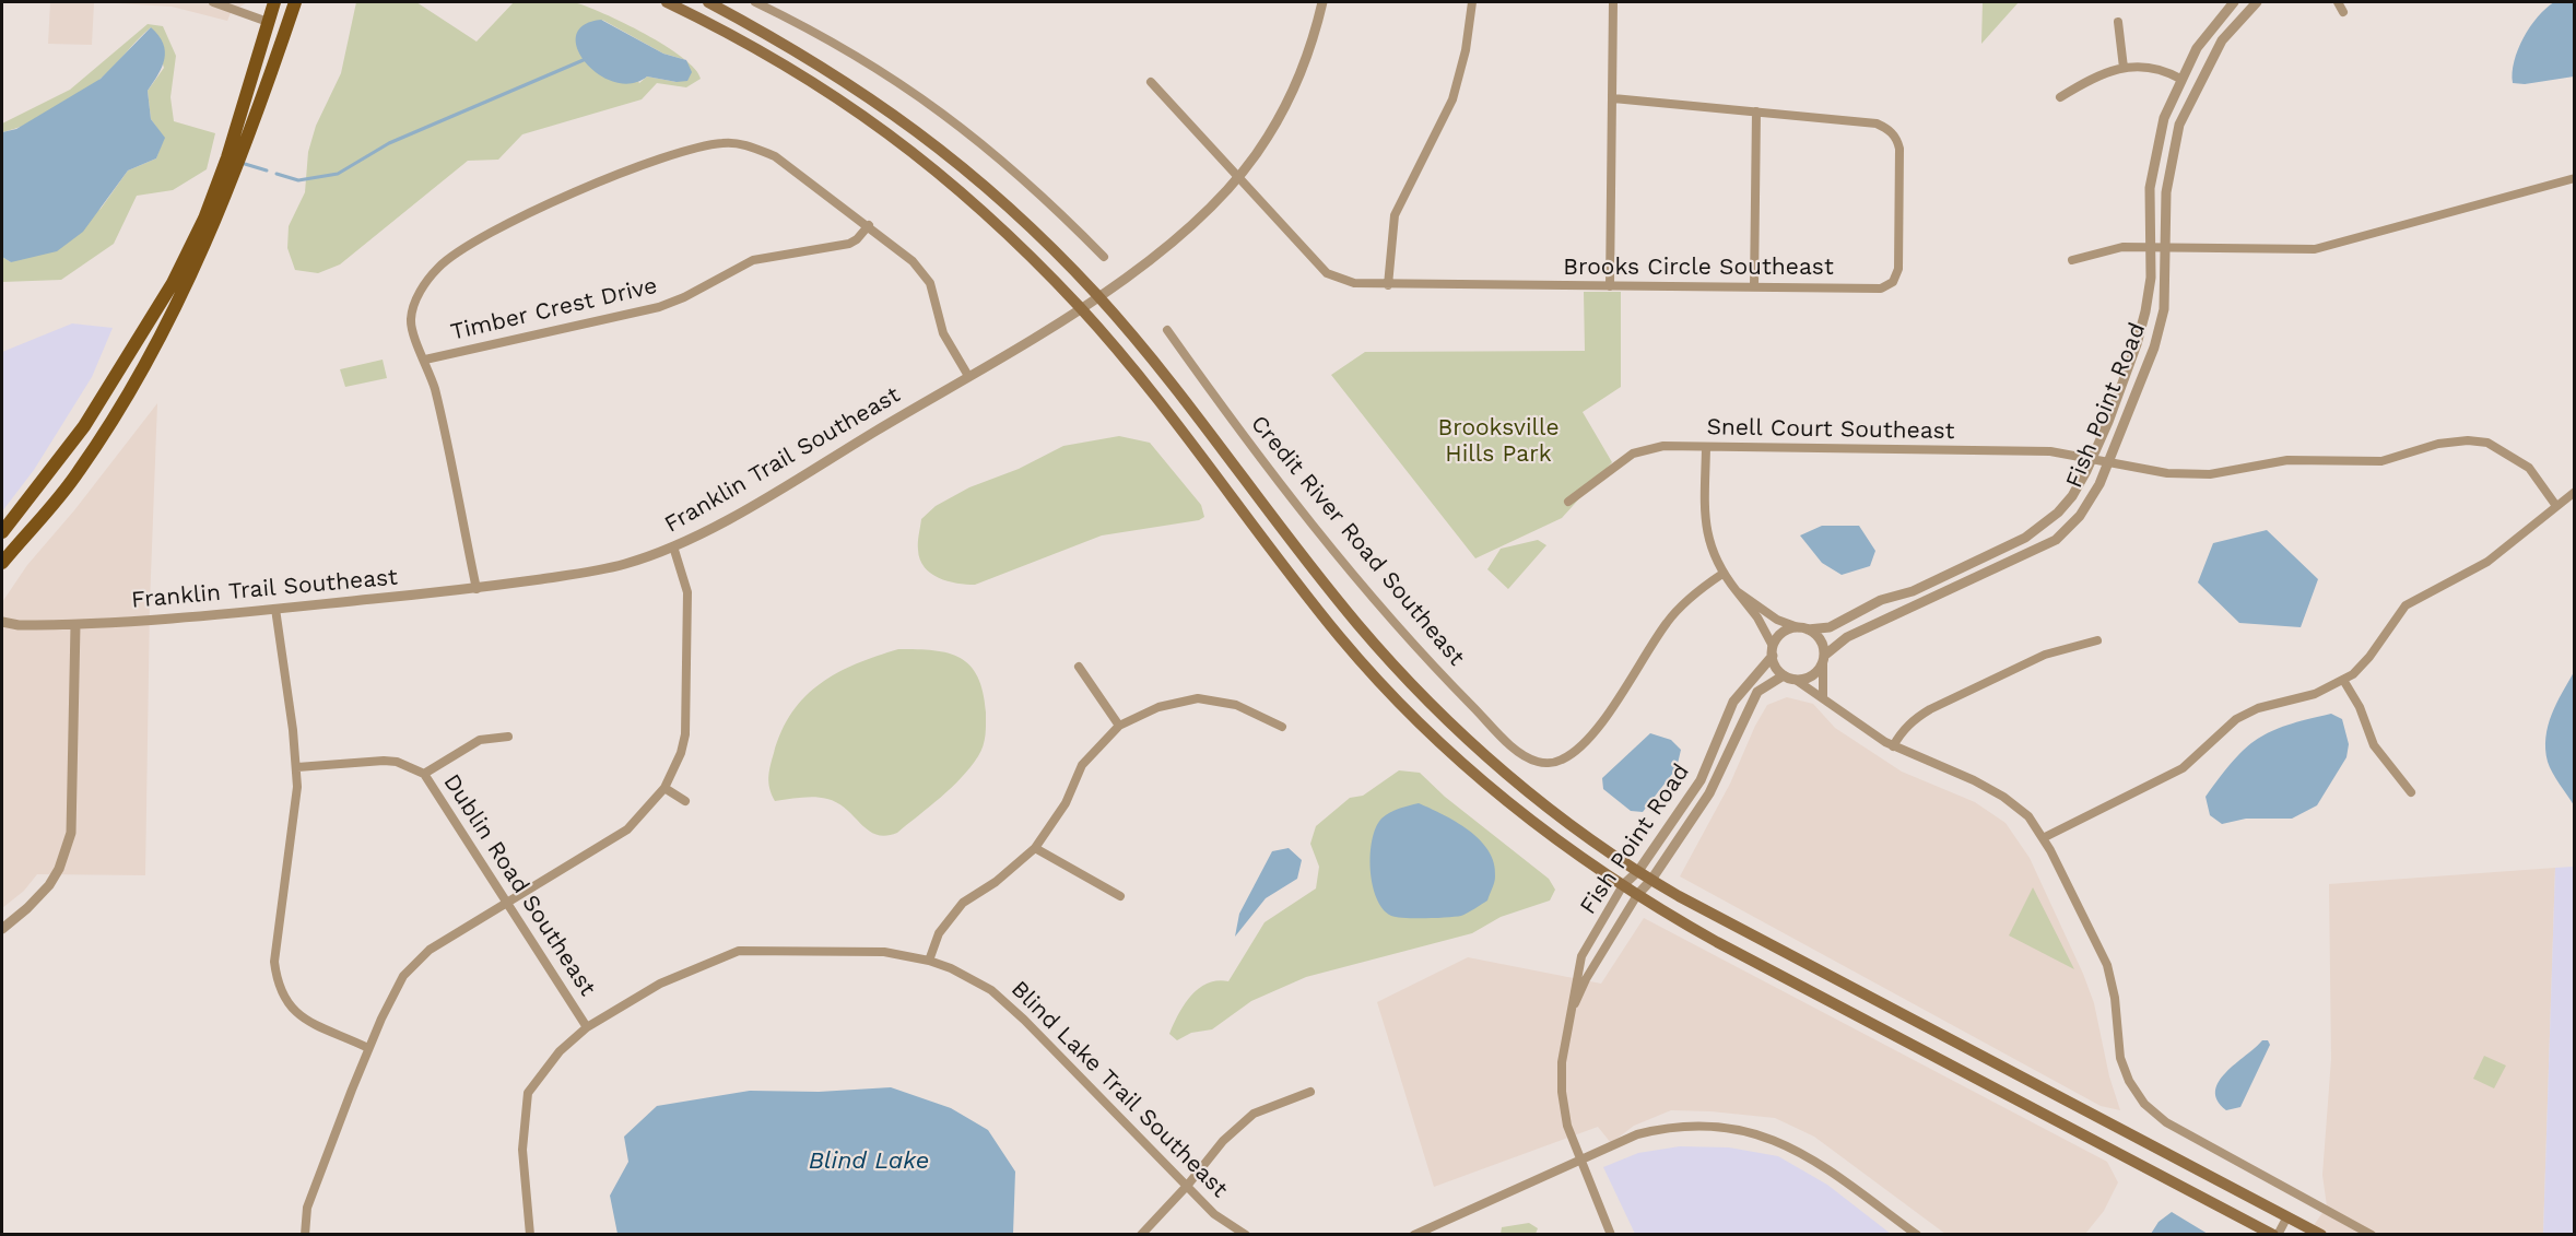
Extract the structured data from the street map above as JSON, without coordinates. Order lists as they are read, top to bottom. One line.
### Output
{"streets":{"street":["Brooks Circle Southeast","Timber Crest Drive","Fish Point Road","Snell Court Southeast","Franklin Trail Southeast","Credit River Road Southeast","Dublin Road Southeast","Blind Lake Trail Southeast"]},"crossings":[["Brooks Circle Southeast","Franklin Trail Southeast"],["Fish Point Road","Snell Court Southeast"],["Dublin Road Southeast","Blind Lake Trail Southeast"]],"water":["Blind Lake"],"parks":["Brooksville Hills Park"]}
